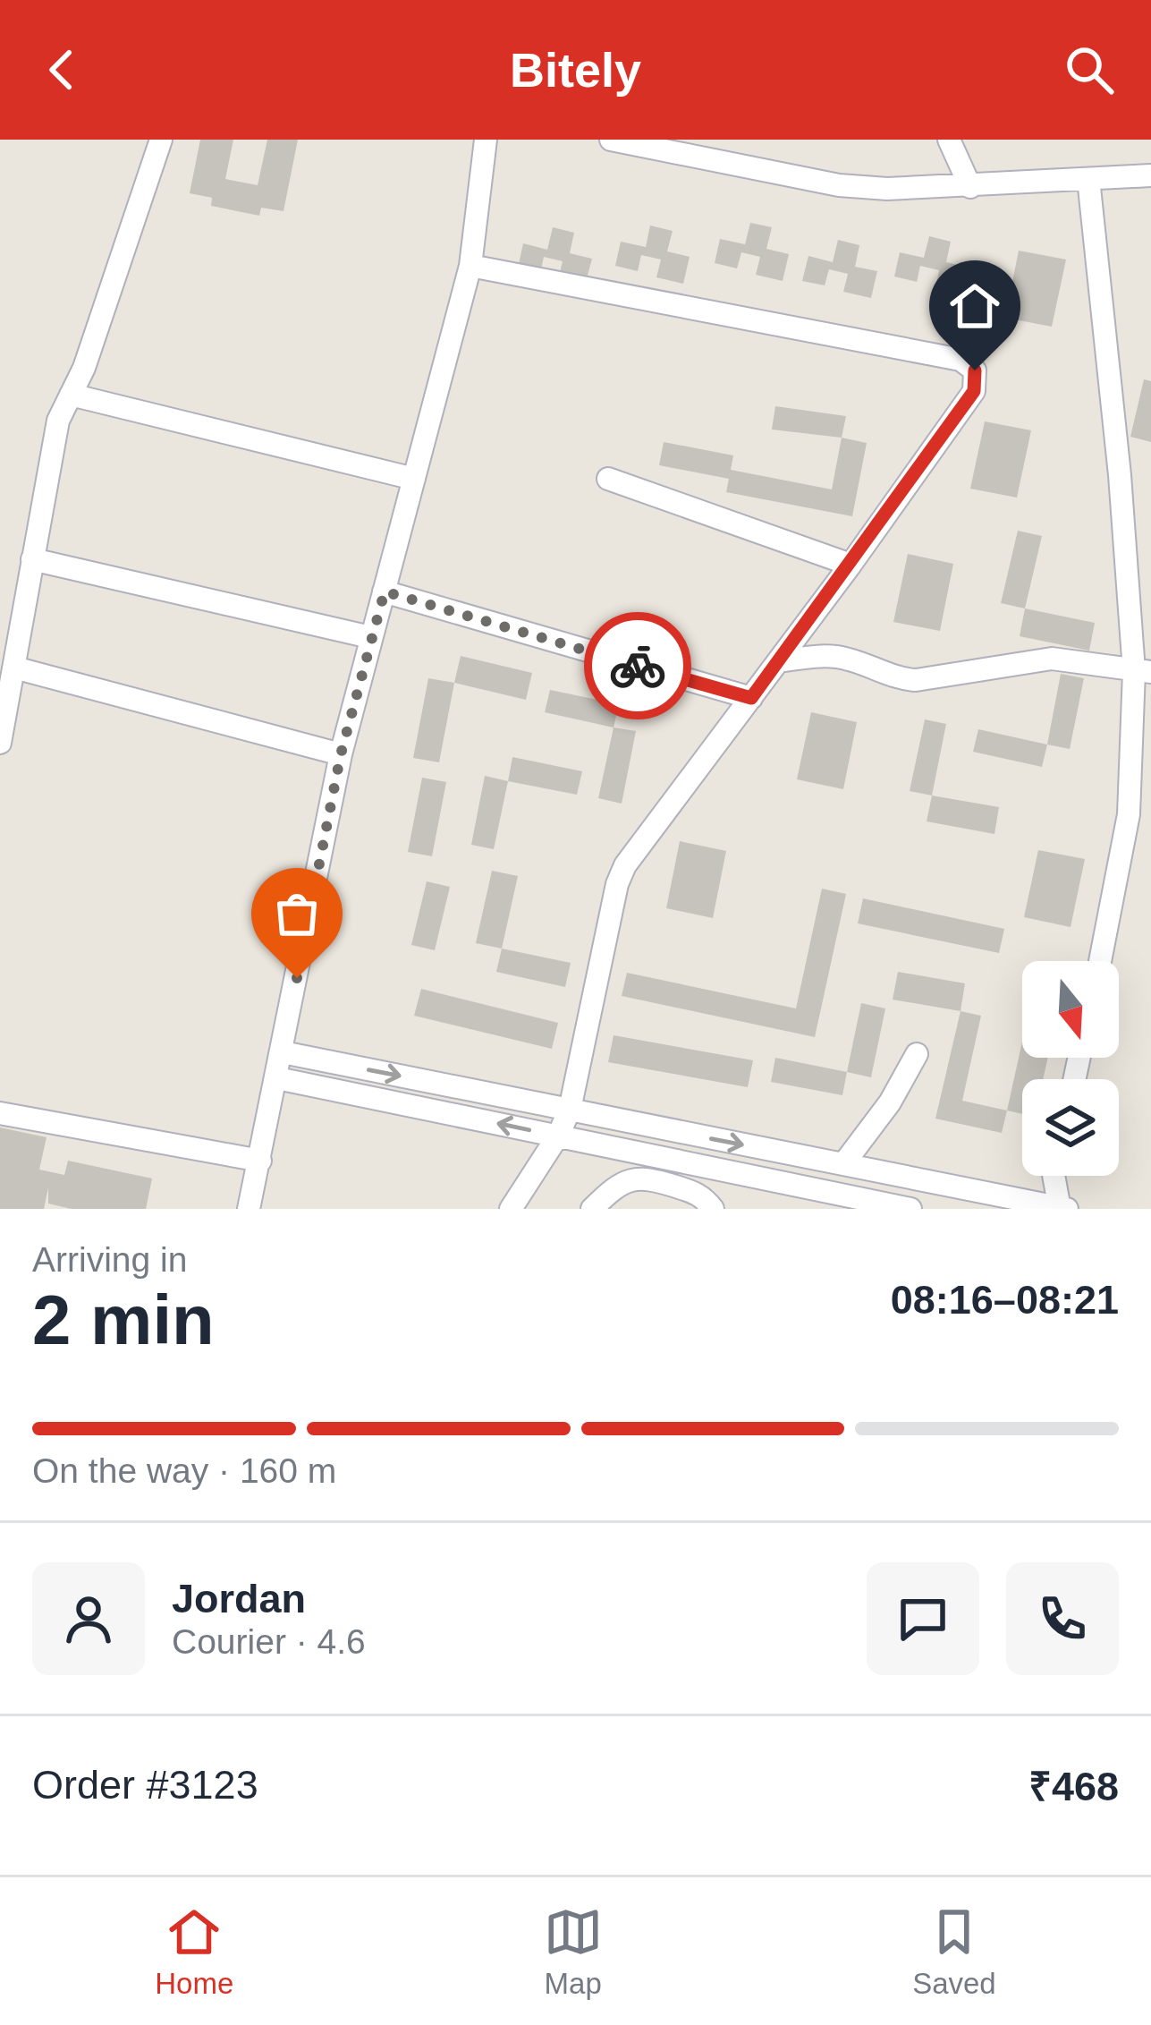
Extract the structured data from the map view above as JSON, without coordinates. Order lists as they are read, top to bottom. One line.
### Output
{"north":"bottom","page":{"header":"Bitely","heading":["2 min","Arriving in","08:16–08:21"],"panel":["Jordan","Courier · 4.6","Order #3123","₹468"],"bar":"On the way · 160 m","tabs":["Home","Map","Saved"]}}
